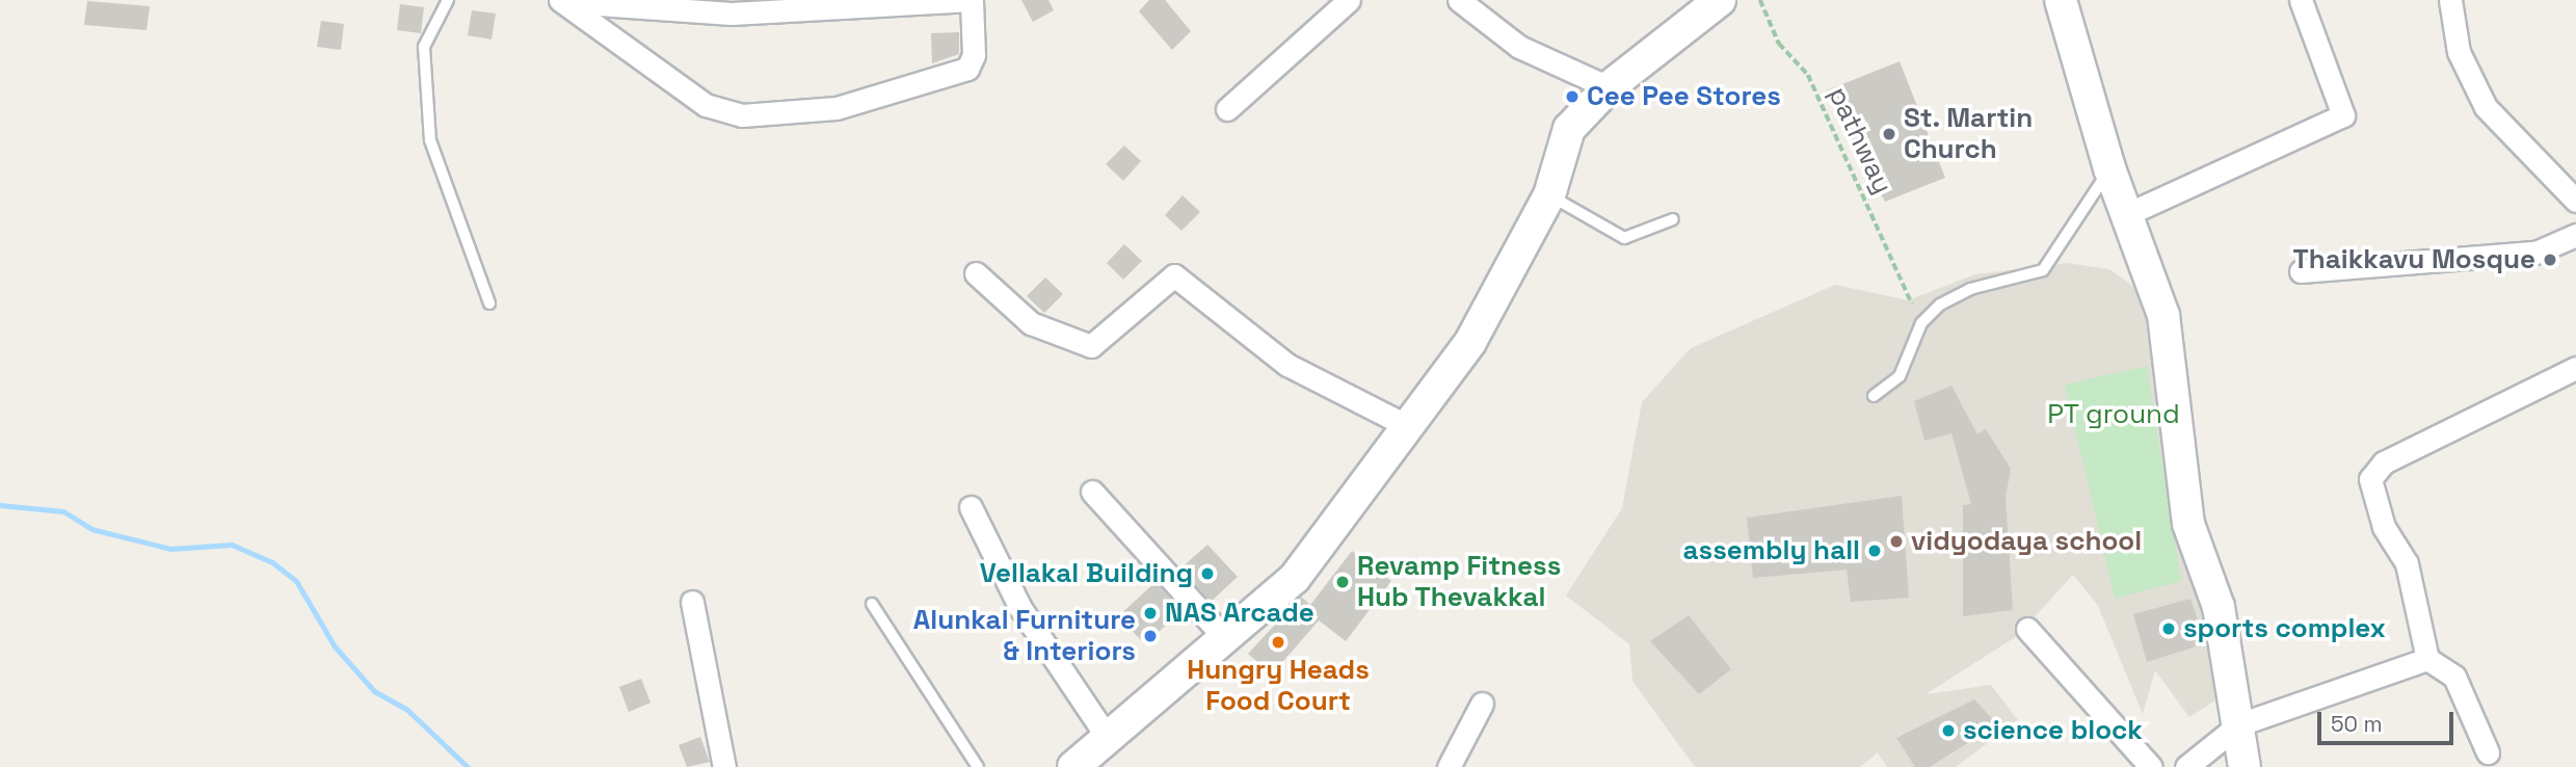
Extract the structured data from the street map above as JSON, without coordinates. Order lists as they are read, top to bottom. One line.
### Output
{"streets":{"path":["pathway"]},"parks":["PT ground"],"places":["Cee Pee Stores","St. Martin Church","Thaikkavu Mosque","vidyodaya school","assembly hall","Vellakal Building","Revamp Fitness Hub Thevakkal","NAS Arcade","sports complex","Alunkal Furniture & Interiors","Hungry Heads Food Court","science block"],"scale_bar":"50 m"}
